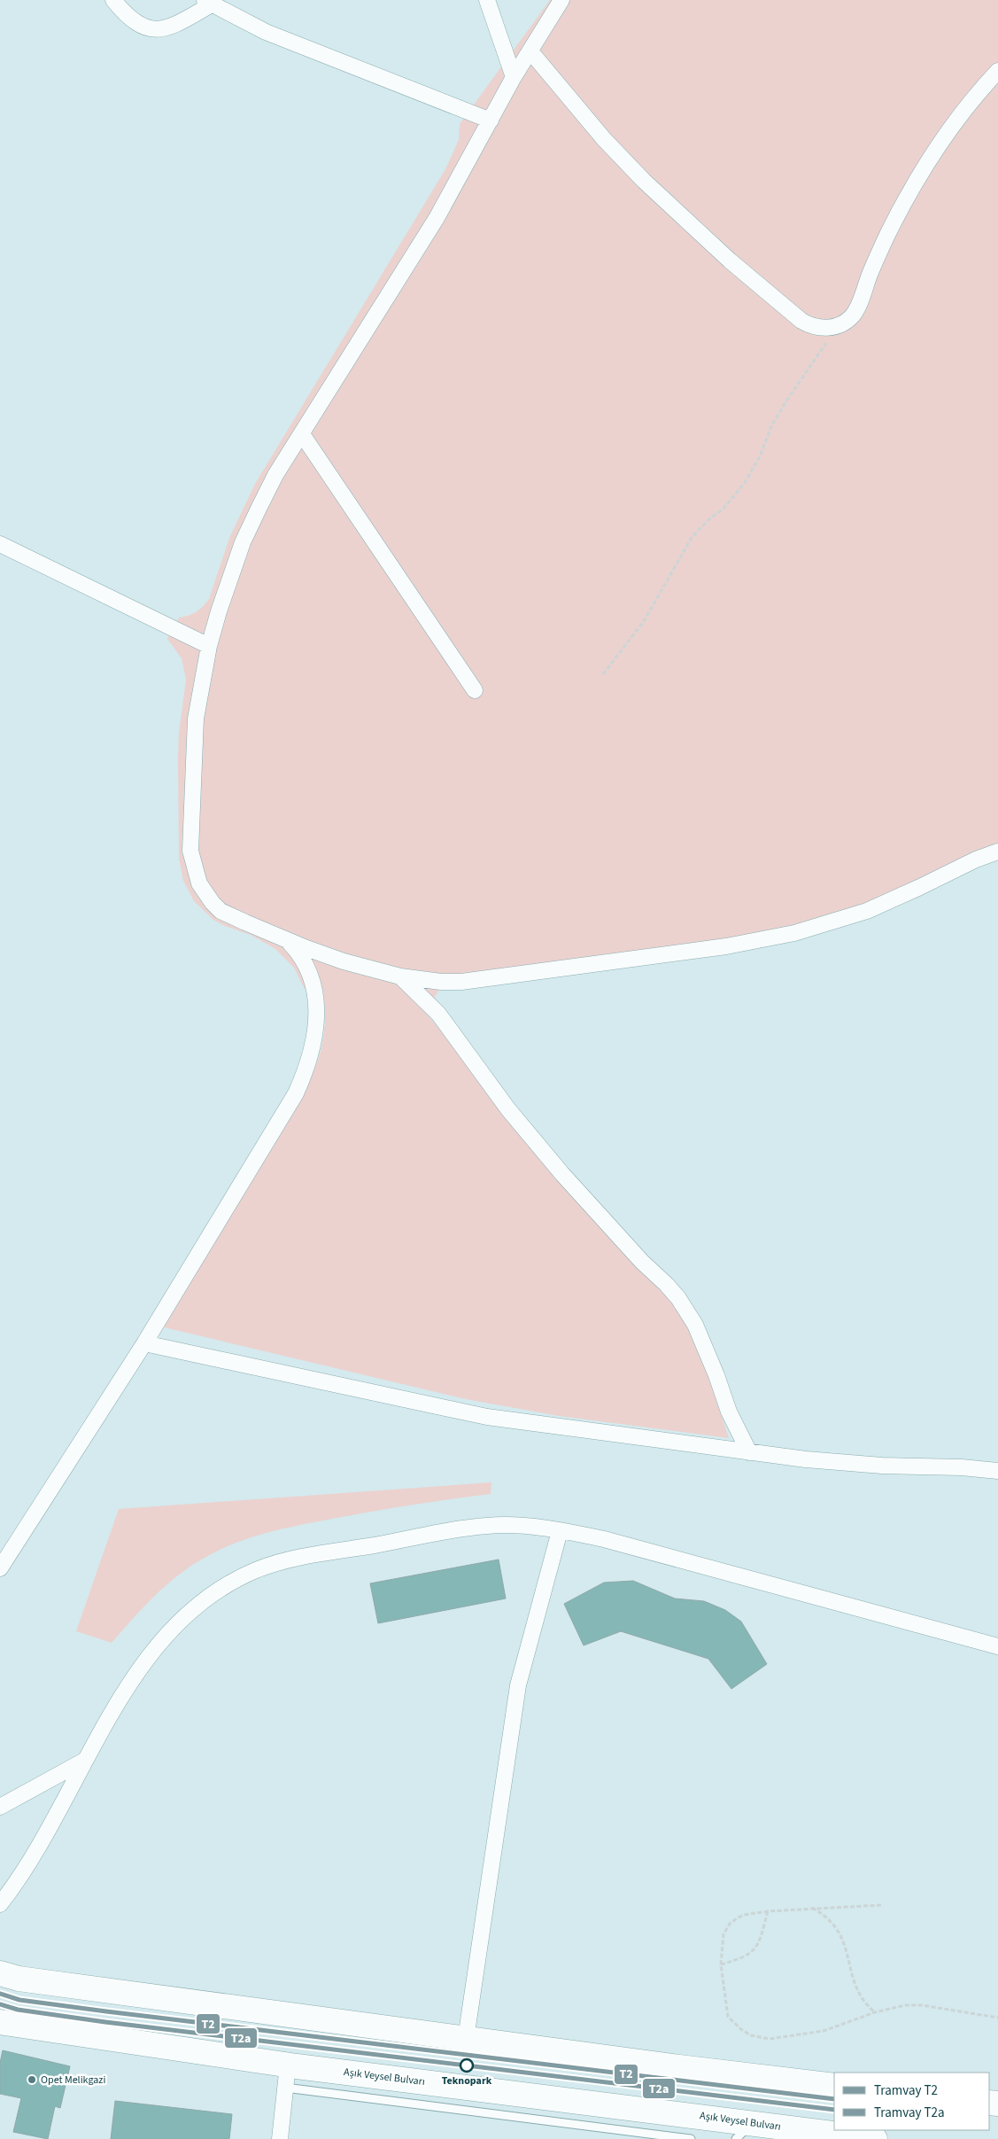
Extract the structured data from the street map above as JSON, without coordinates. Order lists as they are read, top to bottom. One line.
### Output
{"streets":{"main road":["Aşık Veysel Bulvarı"]},"places":["Teknopark","Opet Melikgazi"],"lines":["tram line T2","tram line T2a"],"legend":["Tramvay T2","Tramvay T2a"]}
